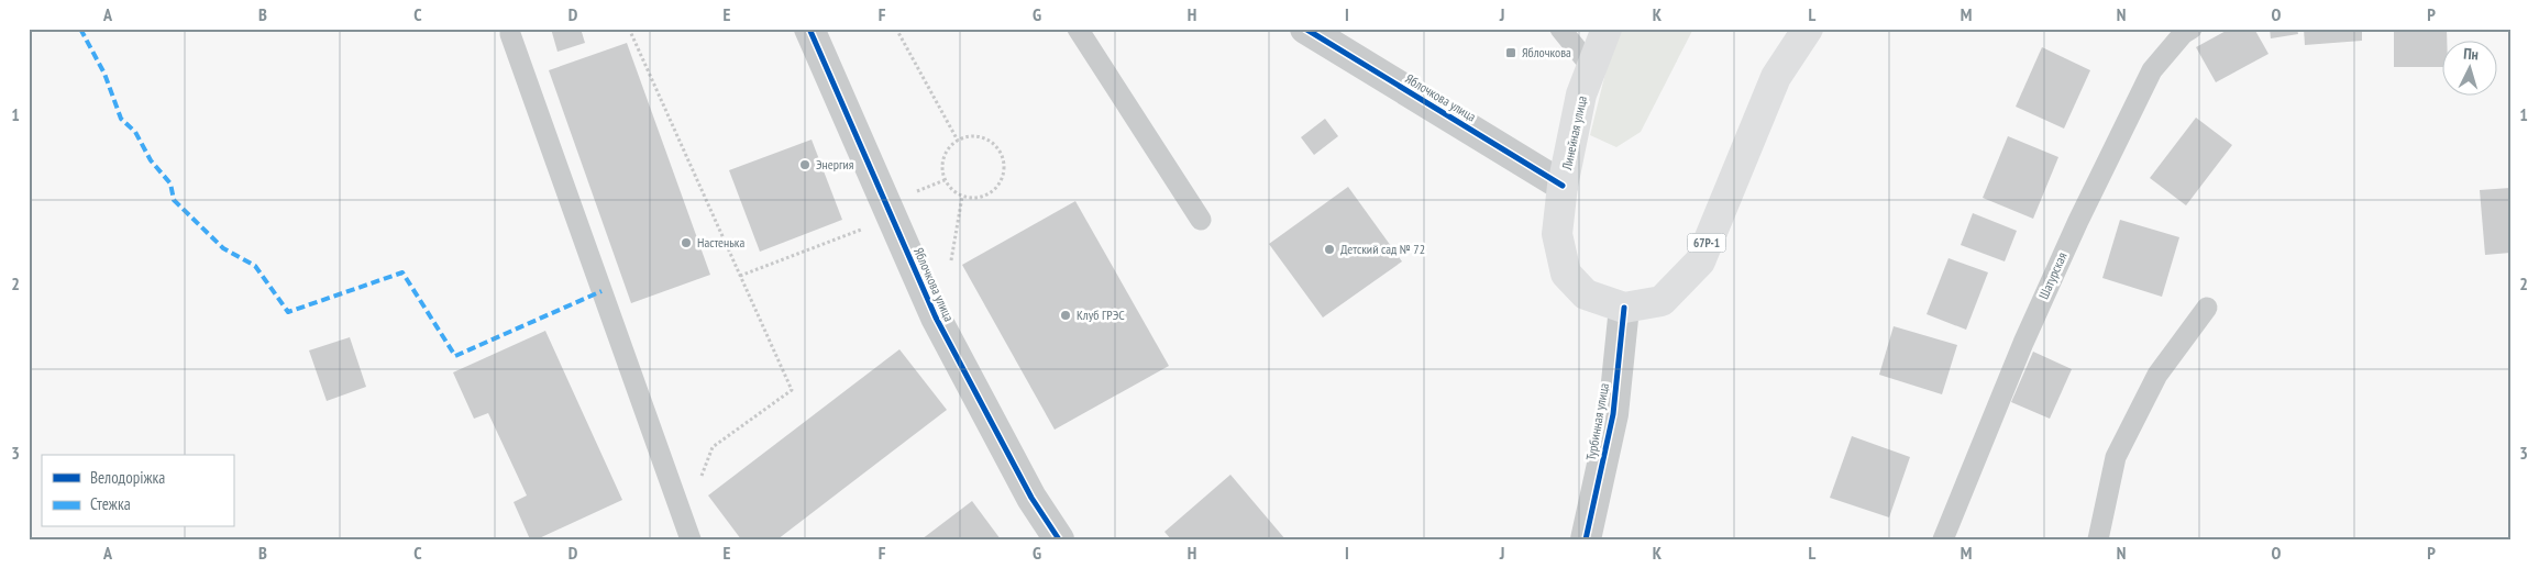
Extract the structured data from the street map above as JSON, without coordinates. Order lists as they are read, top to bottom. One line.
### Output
{"streets":{"main road":["Линейная улица","67Р-1"],"street":["Яблочкова улица","Турбинная улица"],"lane":["Шатурская"]},"crossings":[["Яблочкова улица","Линейная улица"],["Линейная улица","Турбинная улица"]],"places":{"transit":["Яблочкова"],"other":["Энергия","Настенька","Детский сад № 72","Клуб ГРЭС"]},"legend":["Велодоріжка","Стежка"],"north":"top","grid":{"columns":["A","B","C","D","E","F","G","H","I","J","K","L","M","N","O","P"],"rows":["1","2","3"]}}
